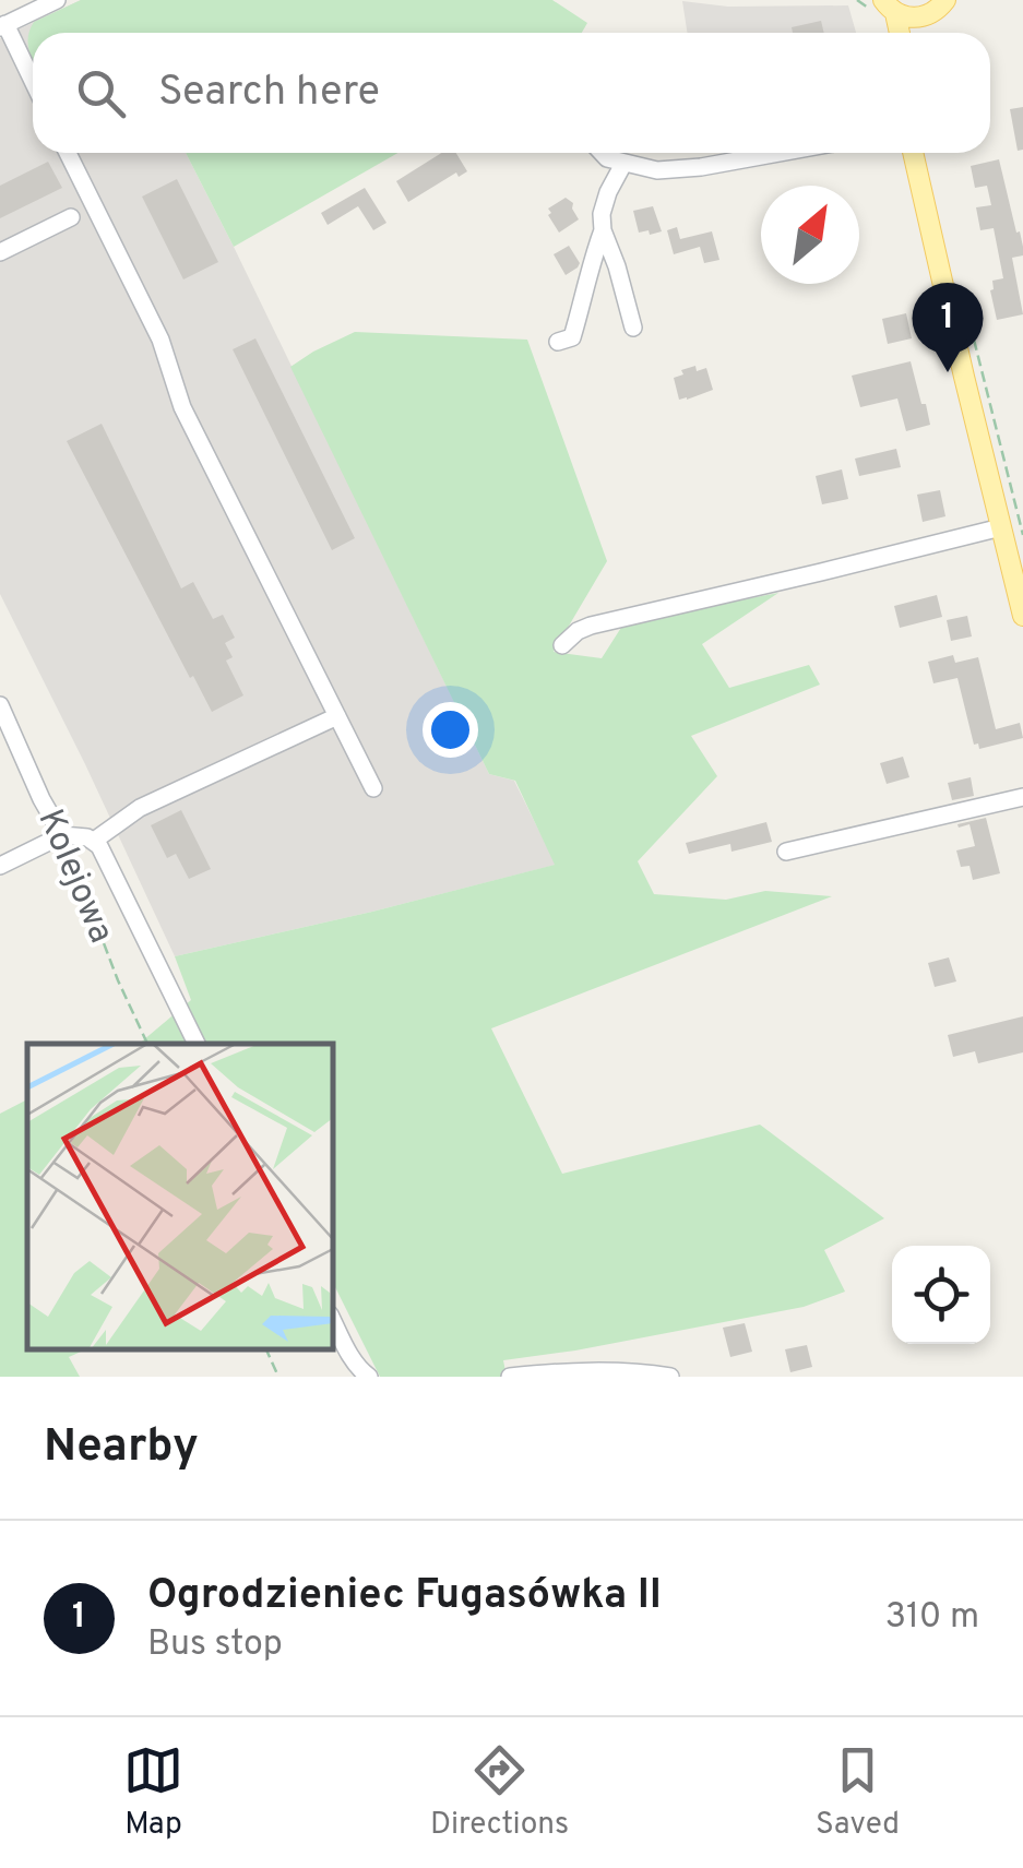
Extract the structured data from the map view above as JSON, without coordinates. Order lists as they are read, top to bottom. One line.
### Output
{"streets":{"street":["Kolejowa"]},"north":"top right","page":{"search":"Search here","pins":"1","heading":"Nearby","list":[{"mark":"1","name":"Ogrodzieniec Fugasówka II","note":"Bus stop","value":"310 m"}],"nav":["Map","Directions","Saved"]}}
